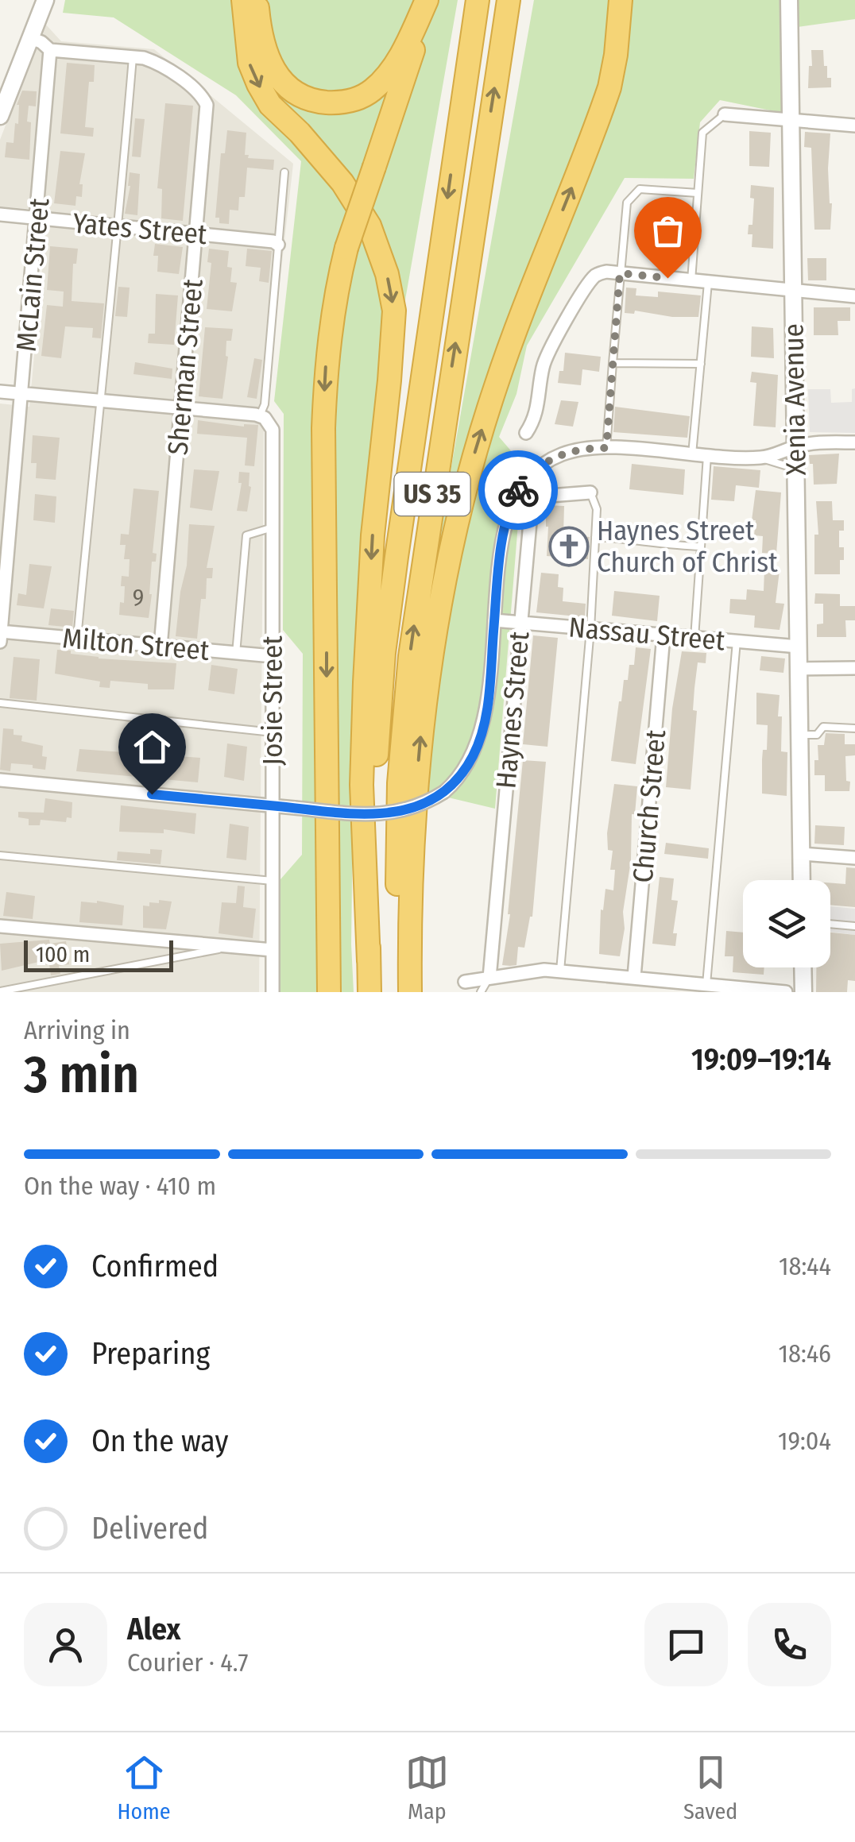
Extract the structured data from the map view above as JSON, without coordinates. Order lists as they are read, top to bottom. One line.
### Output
{"streets":{"highway":["US 35"],"street":["Yates Street","McLain Street","Sherman Street","Xenia Avenue","Nassau Street","Milton Street","Josie Street","Haynes Street","Church Street"]},"crossings":[["Yates Street","McLain Street"],["Yates Street","Sherman Street"],["McLain Street","Milton Street"],["Sherman Street","Milton Street"],["Xenia Avenue","Nassau Street"],["Nassau Street","Haynes Street"],["Nassau Street","Church Street"],["Milton Street","Josie Street"]],"places":{"church":["Haynes Street Church of Christ"]},"house_numbers":["9"],"scale_bar":"100 m","page":{"scale":"100 m","heading":["3 min","Arriving in","19:09–19:14"],"panel":["Alex","Courier · 4.7"],"bar":"On the way · 410 m","list":[["Confirmed","18:44"],["Preparing","18:46"],["On the way","19:04"],"Delivered"],"tabs":["Home","Map","Saved"]}}
